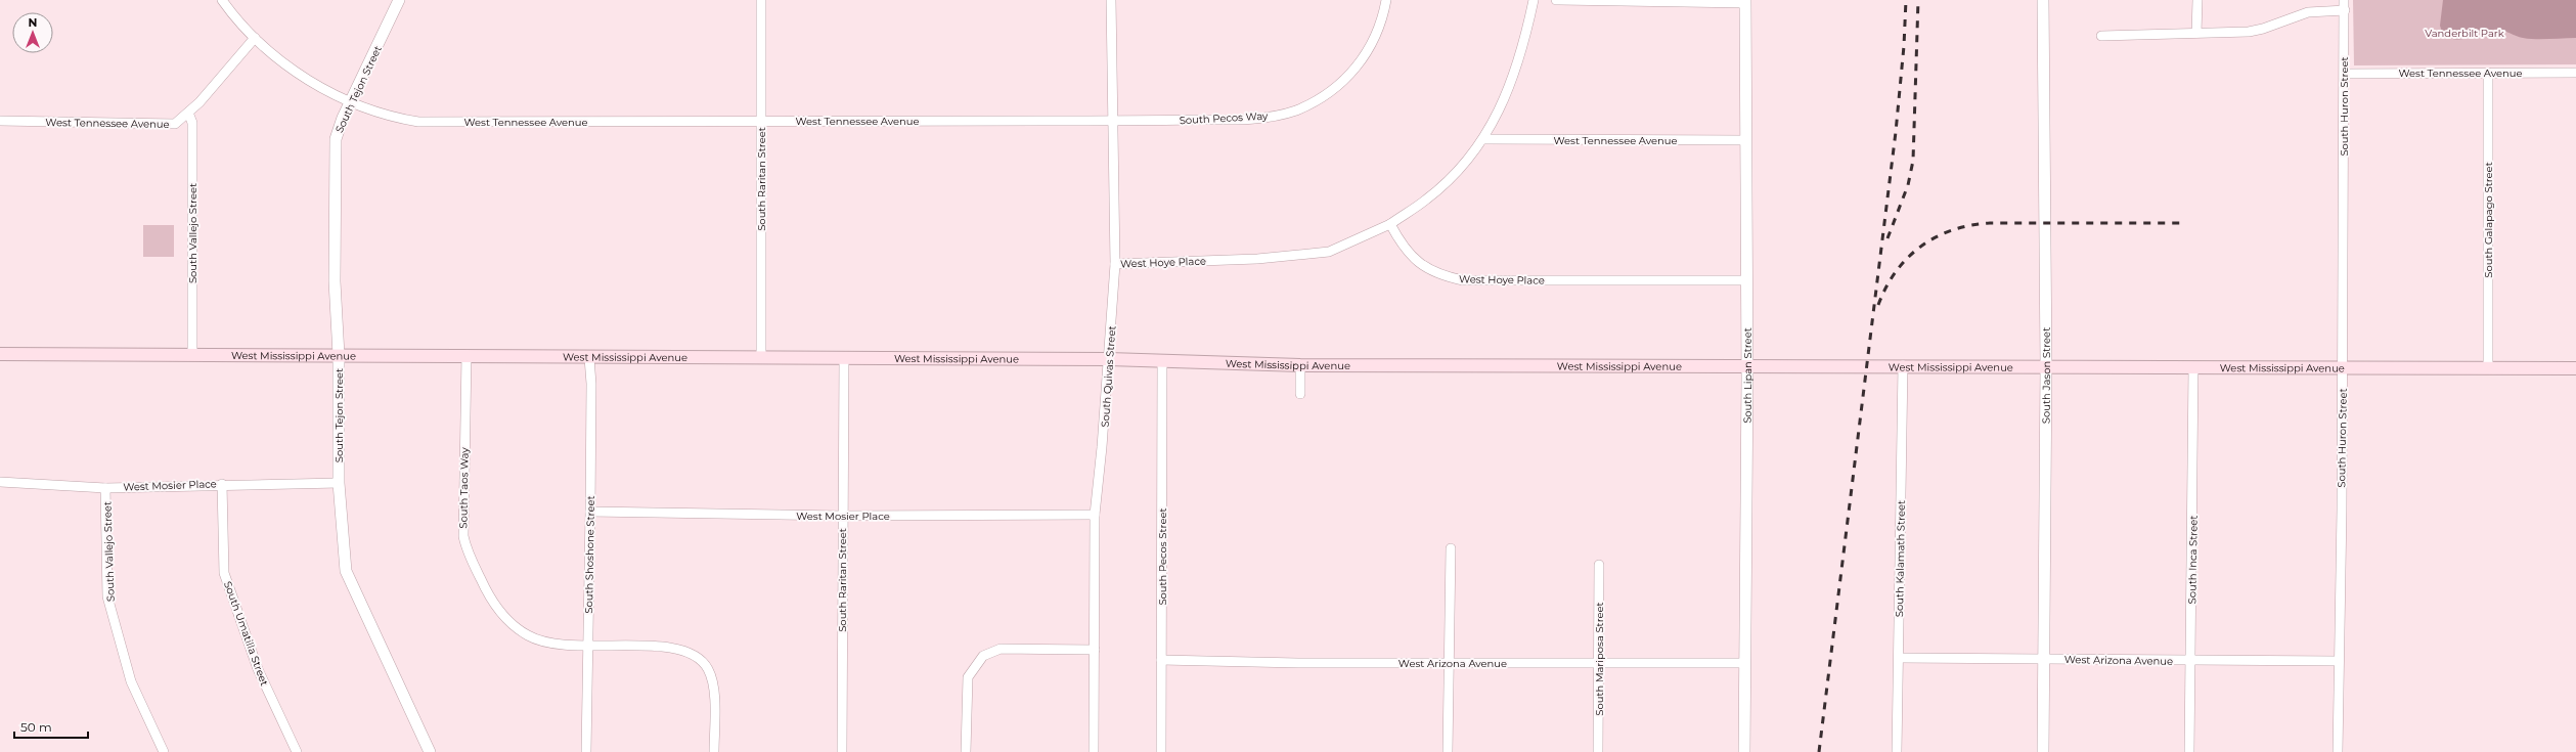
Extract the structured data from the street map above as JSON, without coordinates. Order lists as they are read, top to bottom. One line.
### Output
{"streets":{"main road":["West Mississippi Avenue"],"street":["West Tennessee Avenue","South Tejon Street","South Huron Street","South Pecos Way","South Raritan Street","South Galapago Street","South Vallejo Street","West Hoye Place","South Quivas Street","South Lipan Street","South Jason Street","West Mosier Place","South Taos Way","South Shoshone Street","South Pecos Street","South Kalamath Street","South Inca Street","South Umatilla Street","South Mariposa Street","West Arizona Avenue"]},"crossings":[["West Tennessee Avenue","South Tejon Street"],["West Tennessee Avenue","South Huron Street"],["West Tennessee Avenue","South Pecos Way"],["West Tennessee Avenue","South Raritan Street"],["West Tennessee Avenue","South Galapago Street"],["West Tennessee Avenue","South Vallejo Street"],["West Tennessee Avenue","South Quivas Street"],["West Tennessee Avenue","South Lipan Street"],["South Tejon Street","West Mississippi Avenue"],["South Tejon Street","West Mosier Place"],["South Huron Street","West Mississippi Avenue"],["South Huron Street","West Arizona Avenue"],["South Pecos Way","South Quivas Street"],["South Raritan Street","West Mississippi Avenue"],["South Raritan Street","West Mosier Place"],["South Galapago Street","West Mississippi Avenue"],["South Vallejo Street","West Mississippi Avenue"],["South Vallejo Street","West Mosier Place"],["West Hoye Place","South Quivas Street"],["West Hoye Place","South Lipan Street"],["West Mississippi Avenue","South Quivas Street"],["West Mississippi Avenue","South Lipan Street"],["West Mississippi Avenue","South Jason Street"],["West Mississippi Avenue","South Taos Way"],["West Mississippi Avenue","South Shoshone Street"],["West Mississippi Avenue","South Pecos Street"],["West Mississippi Avenue","South Kalamath Street"],["West Mississippi Avenue","South Inca Street"],["South Quivas Street","West Mosier Place"],["South Lipan Street","West Arizona Avenue"],["South Jason Street","West Arizona Avenue"],["West Mosier Place","South Shoshone Street"],["West Mosier Place","South Umatilla Street"],["South Taos Way","South Shoshone Street"],["South Pecos Street","West Arizona Avenue"],["South Kalamath Street","West Arizona Avenue"],["South Inca Street","West Arizona Avenue"],["South Mariposa Street","West Arizona Avenue"]],"parks":["Vanderbilt Park"],"scale_bar":"50 m","north":"top"}
